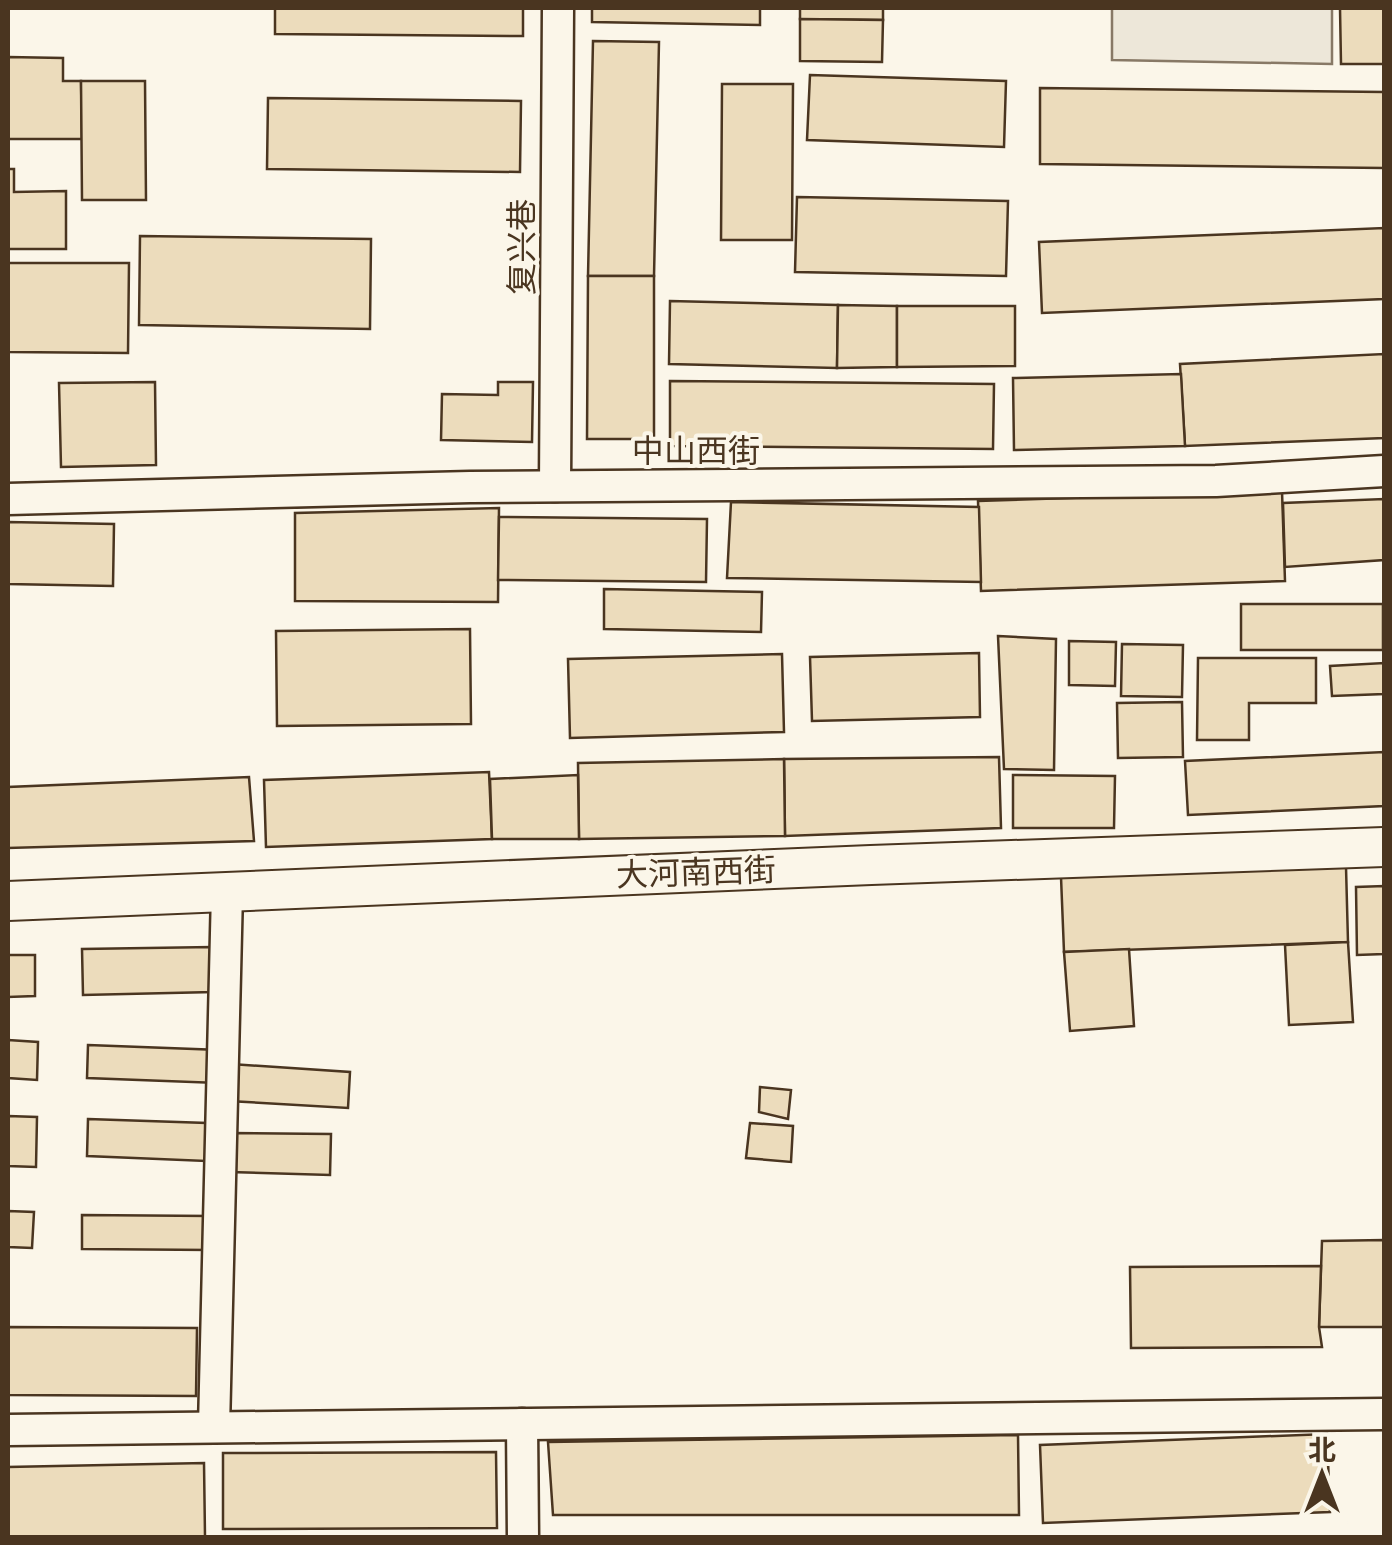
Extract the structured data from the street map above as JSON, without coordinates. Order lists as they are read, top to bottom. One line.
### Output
{"streets":{"street":["复兴巷","中山西街","大河南西街"]},"crossings":[["复兴巷","中山西街"]],"north":"top"}
